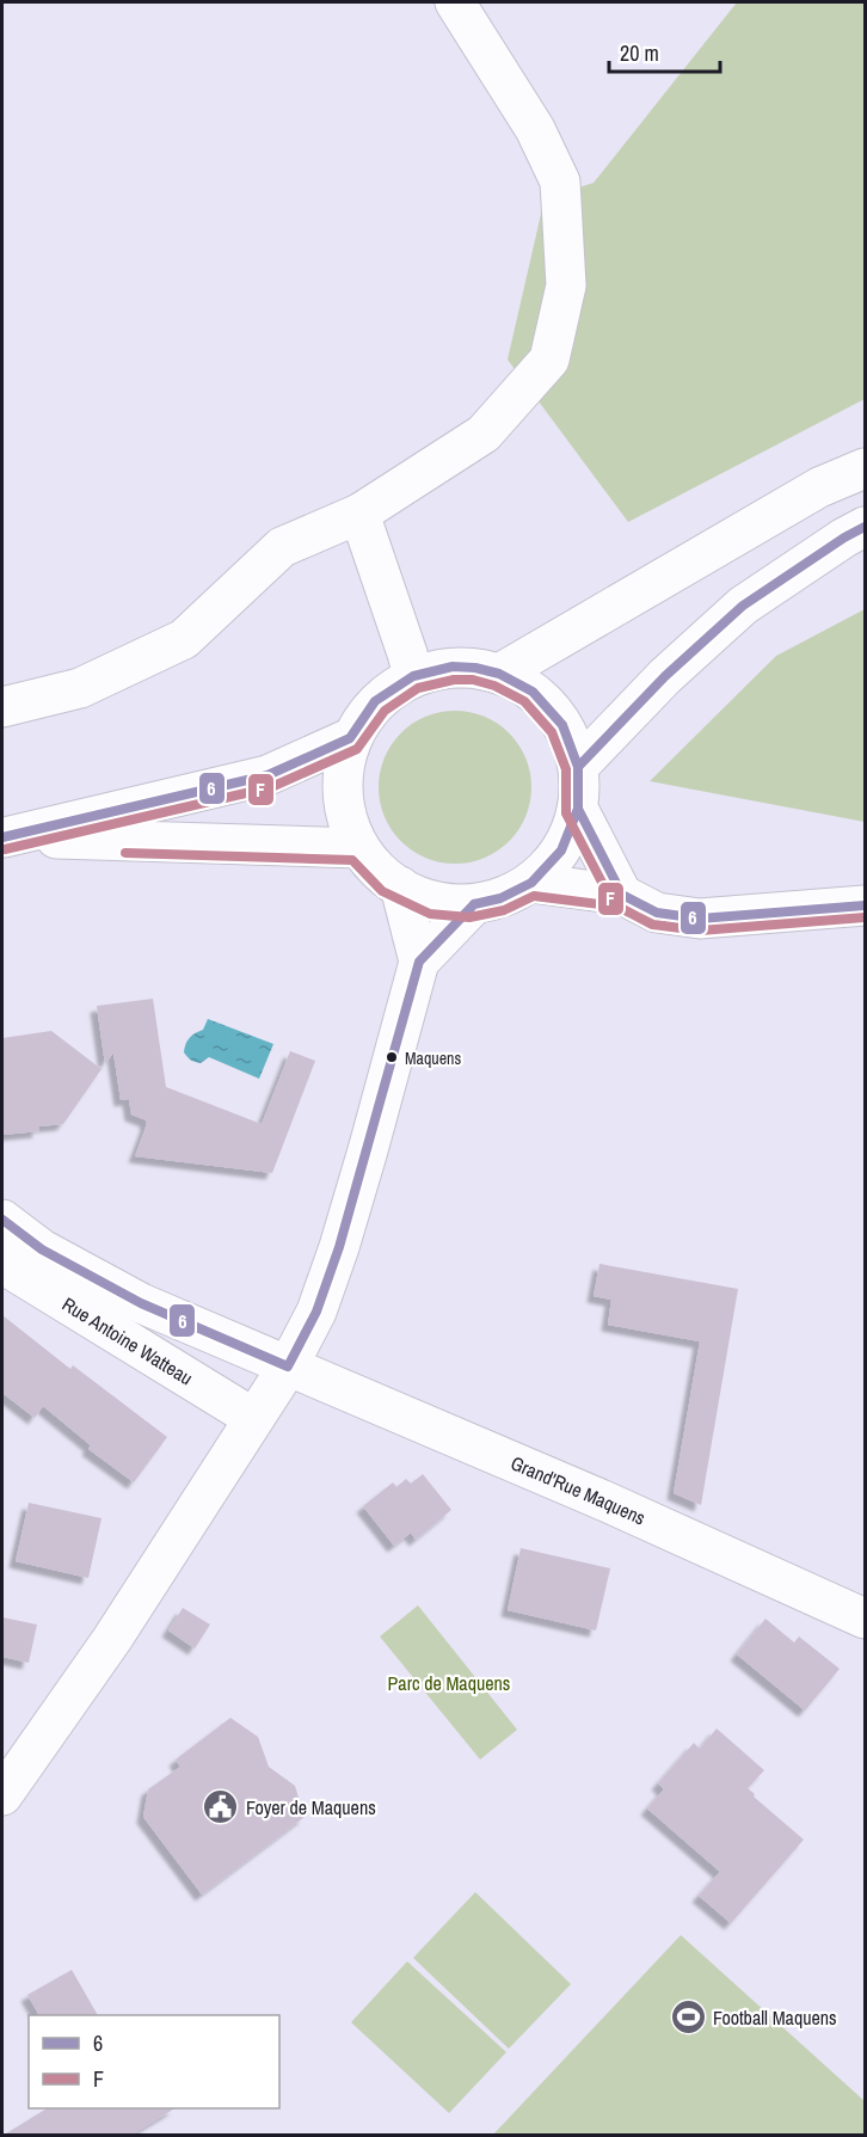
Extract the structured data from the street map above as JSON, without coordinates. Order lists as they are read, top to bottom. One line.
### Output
{"streets":{"street":["Rue Antoine Watteau","Grand'Rue Maquens"]},"crossings":[["Rue Antoine Watteau","Grand'Rue Maquens"]],"parks":["Parc de Maquens"],"places":{"other":["Maquens"],"public building":["Foyer de Maquens"],"sports":["Football Maquens"]},"lines":["transit line 6","transit line F"],"legend":["6","F"],"scale_bar":"20 m"}
